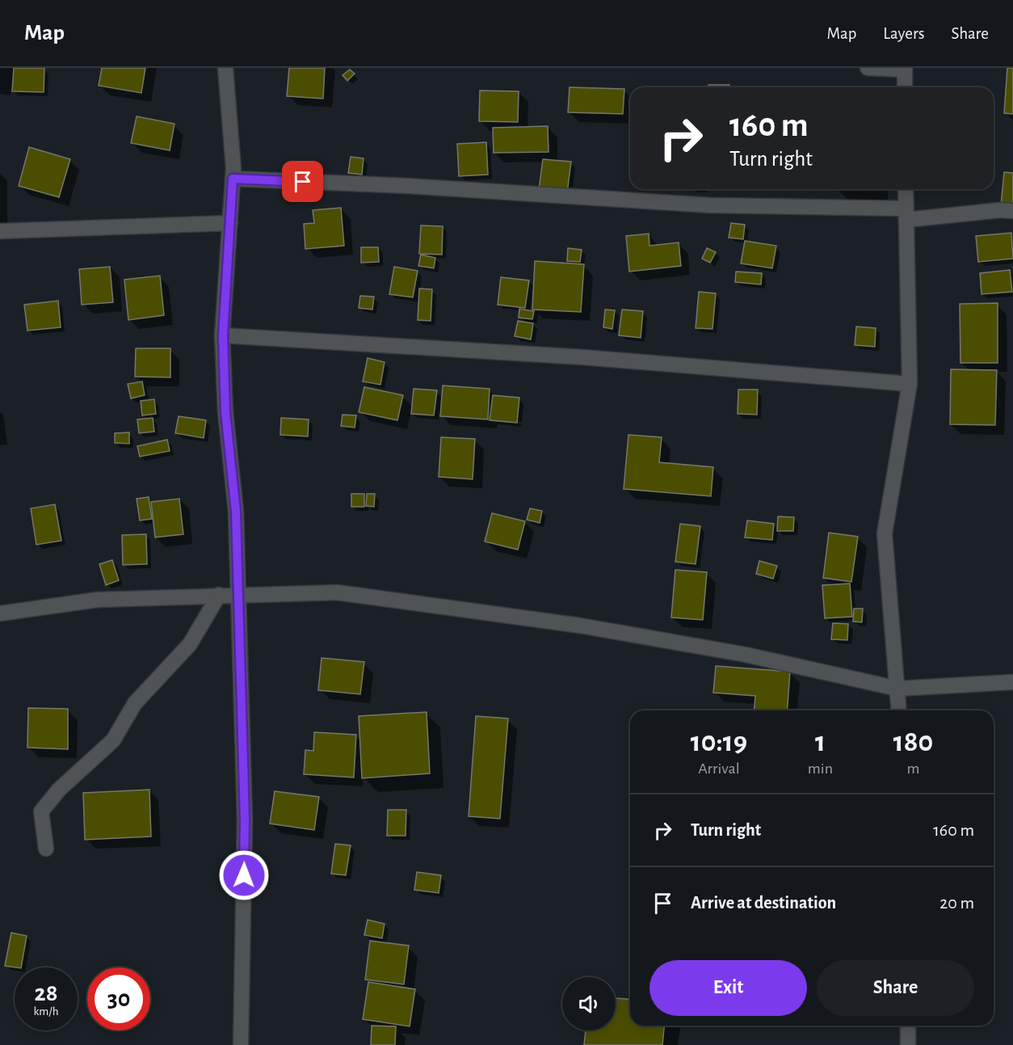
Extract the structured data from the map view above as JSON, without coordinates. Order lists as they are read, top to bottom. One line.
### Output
{"page":{"header":"Map","nav":["Map","Layers","Share"],"turn":["160 m","Turn right"],"eta":["10:19","Arrival","1","min","180","m"],"list":[{"name":"Turn right","value":"160 m"},{"name":"Arrive at destination","value":"20 m"}],"buttons":["Exit","Share"],"speed":"28 km/h","limit":"30"}}
